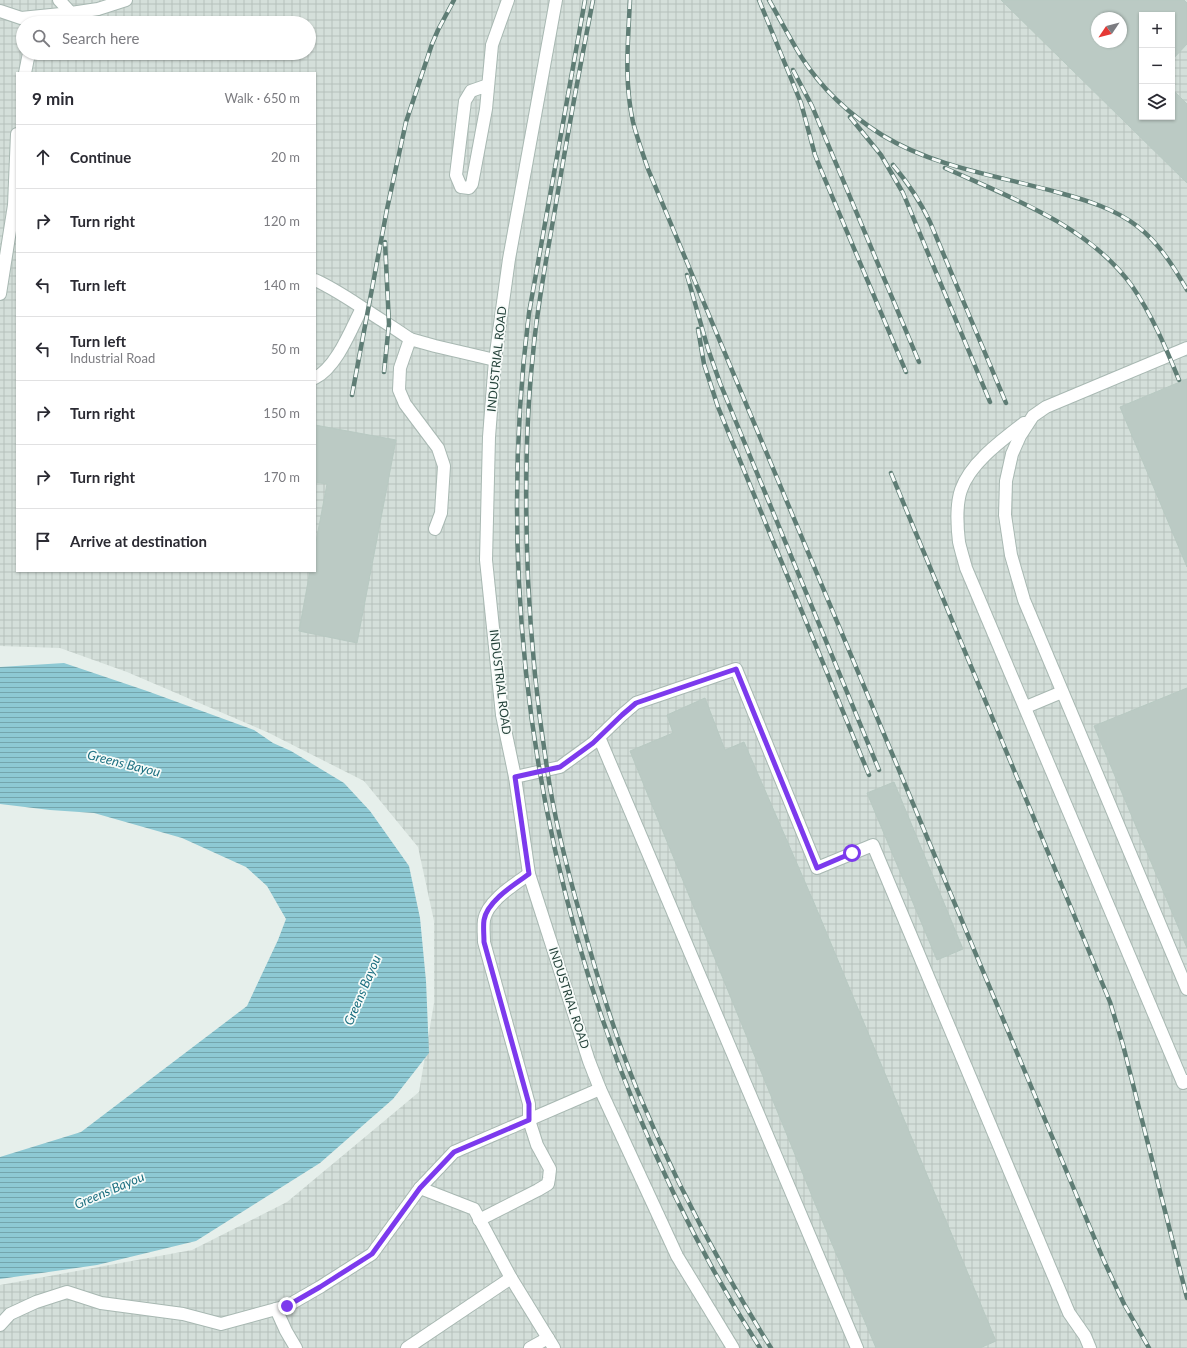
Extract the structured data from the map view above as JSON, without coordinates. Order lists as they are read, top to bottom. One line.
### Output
{"streets":{"street":["INDUSTRIAL ROAD"]},"water":["Greens Bayou"],"north":"bottom left","page":{"map_buttons":["+","−"],"search":"Search here","heading":["9 min","Walk · 650 m"],"list":[["Continue","20 m"],["Turn right","120 m"],["Turn left","140 m"],["Turn left","Industrial Road","50 m"],["Turn right","150 m"],["Turn right","170 m"],"Arrive at destination"]}}
